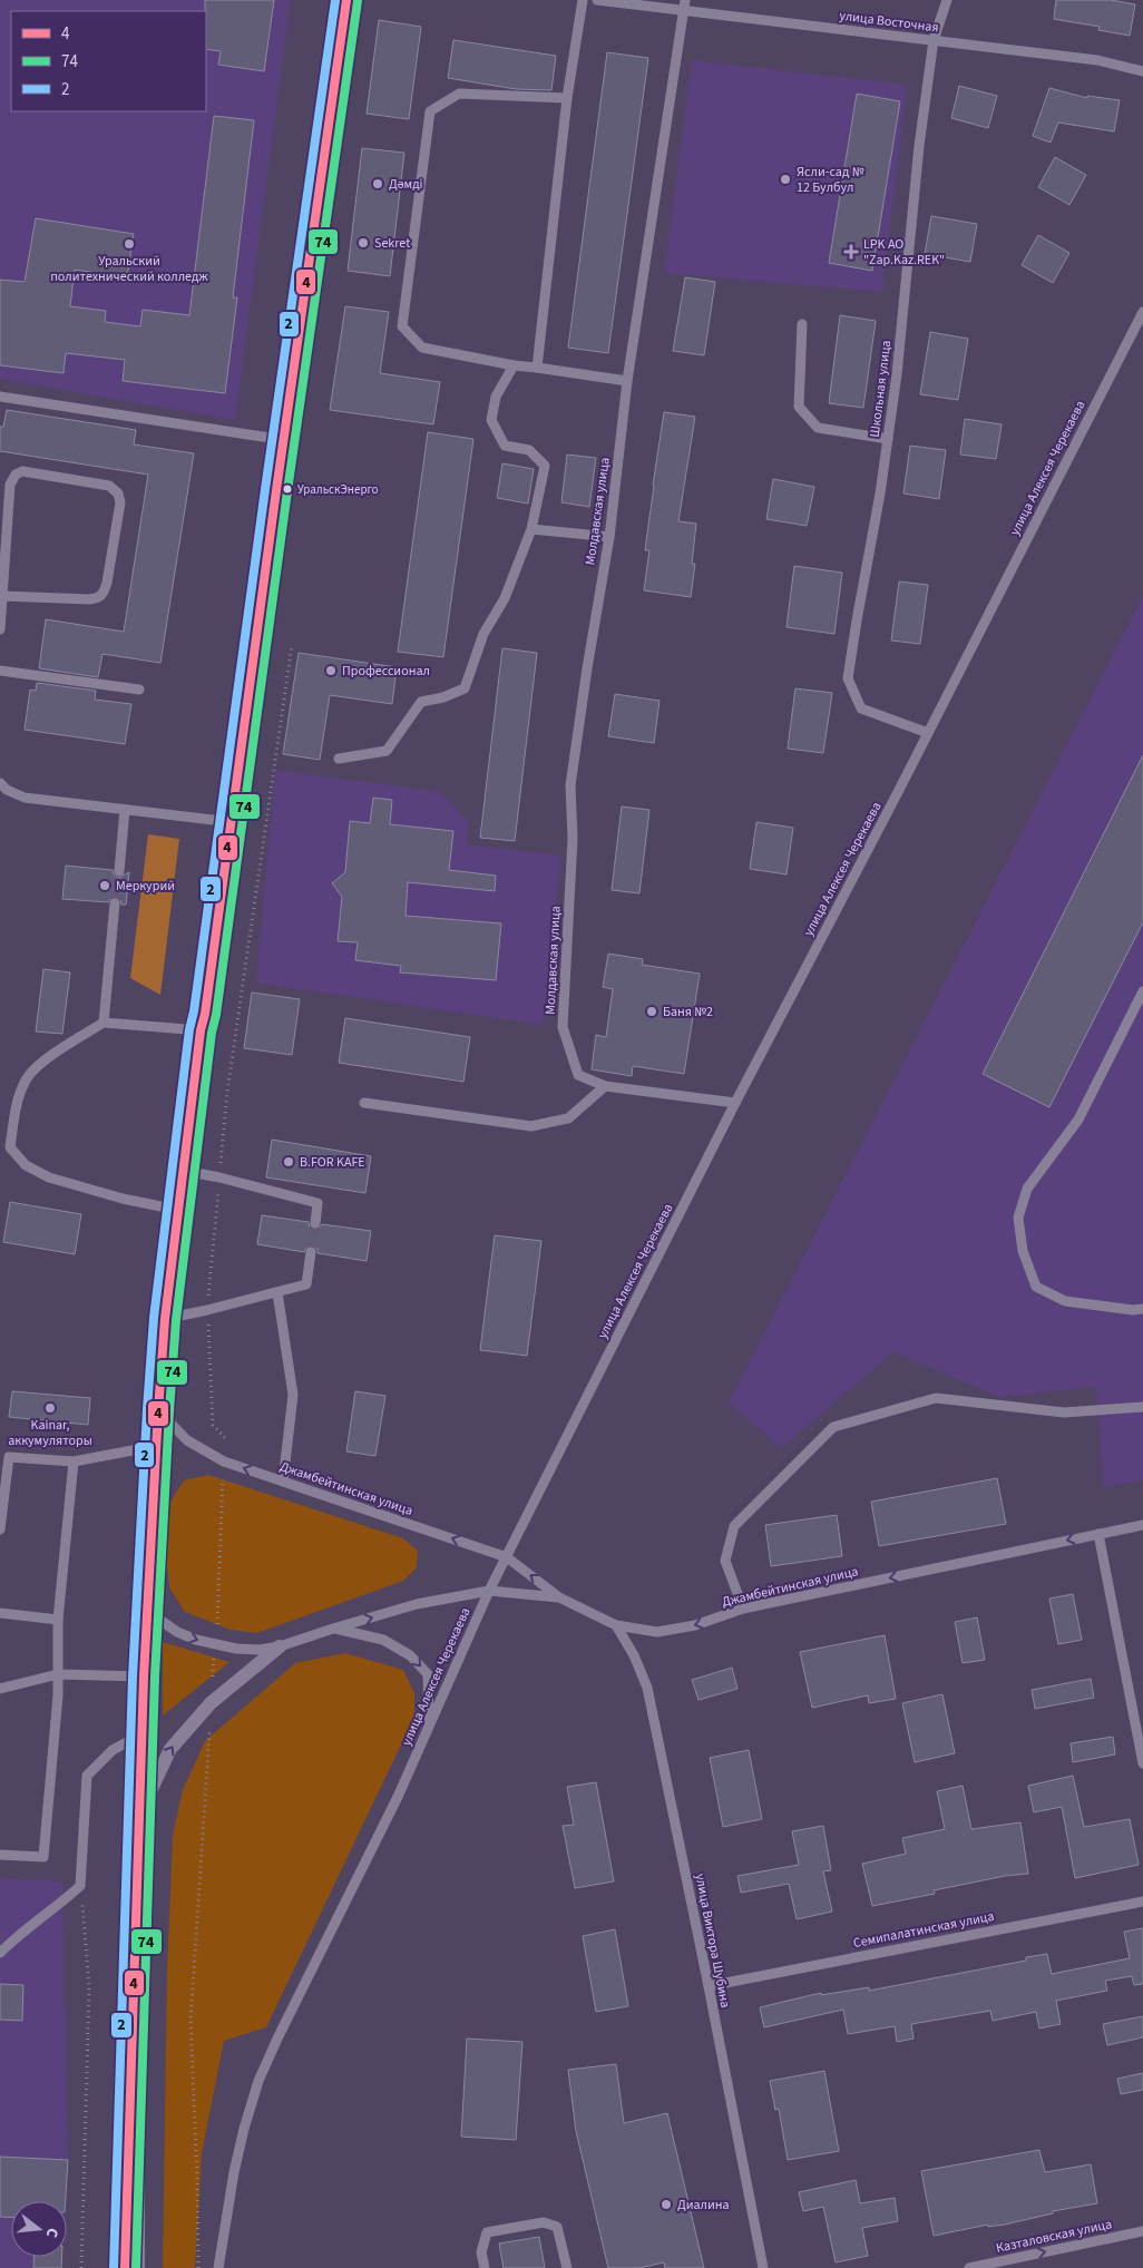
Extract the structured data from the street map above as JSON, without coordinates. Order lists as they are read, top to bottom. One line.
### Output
{"streets":{"street":["улица Восточная","Школьная улица","улица Алексея Черекаева","Молдавская улица","Джамбейтинская улица","Семипалатинская улица","улица Виктора Шубина","Казталовская улица"]},"crossings":[["улица Восточная","Школьная улица"],["улица Восточная","Молдавская улица"],["Школьная улица","улица Алексея Черекаева"],["улица Алексея Черекаева","Джамбейтинская улица"],["Джамбейтинская улица","улица Виктора Шубина"],["Семипалатинская улица","улица Виктора Шубина"]],"one_way":["Джамбейтинская улица","Казталовская улица"],"places":{"other":["Ясли-сад № 12 Булбул","Дəмді","Sekret","Уральский политехнический колледж","УральскЭнерго","Профессионал","Меркурий","Баня №2","B.FOR KAFE","Kainar, аккумуляторы","Диалина"],"health":["LPK AO \"Zap.Kaz.REK\""]},"lines":["transit line 4","transit line 2","transit line 74"],"legend":["4","74","2"],"north":"right"}
